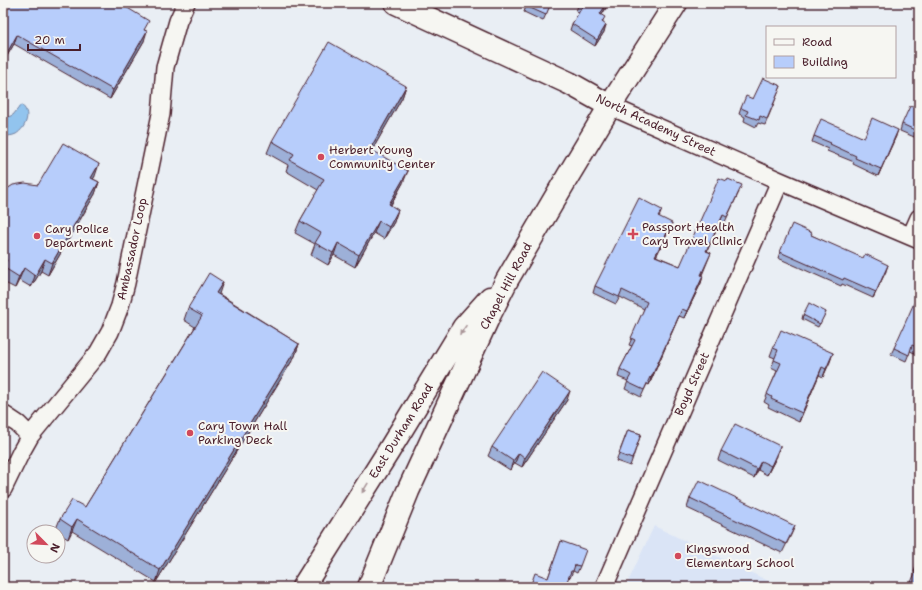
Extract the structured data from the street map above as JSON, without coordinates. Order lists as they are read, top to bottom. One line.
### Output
{"streets":{"main road":["North Academy Street","Chapel Hill Road","East Durham Road"],"street":["Ambassador Loop","Boyd Street"]},"crossings":[["North Academy Street","Chapel Hill Road"],["North Academy Street","Boyd Street"],["Chapel Hill Road","East Durham Road"]],"one_way":["East Durham Road"],"places":{"other":["Herbert Young Community Center","Cary Police Department","Cary Town Hall Parking Deck","Kingswood Elementary School"],"health":["Passport Health Cary Travel Clinic"]},"legend":["Road","Building"],"scale_bar":"20 m","north":"bottom right"}
